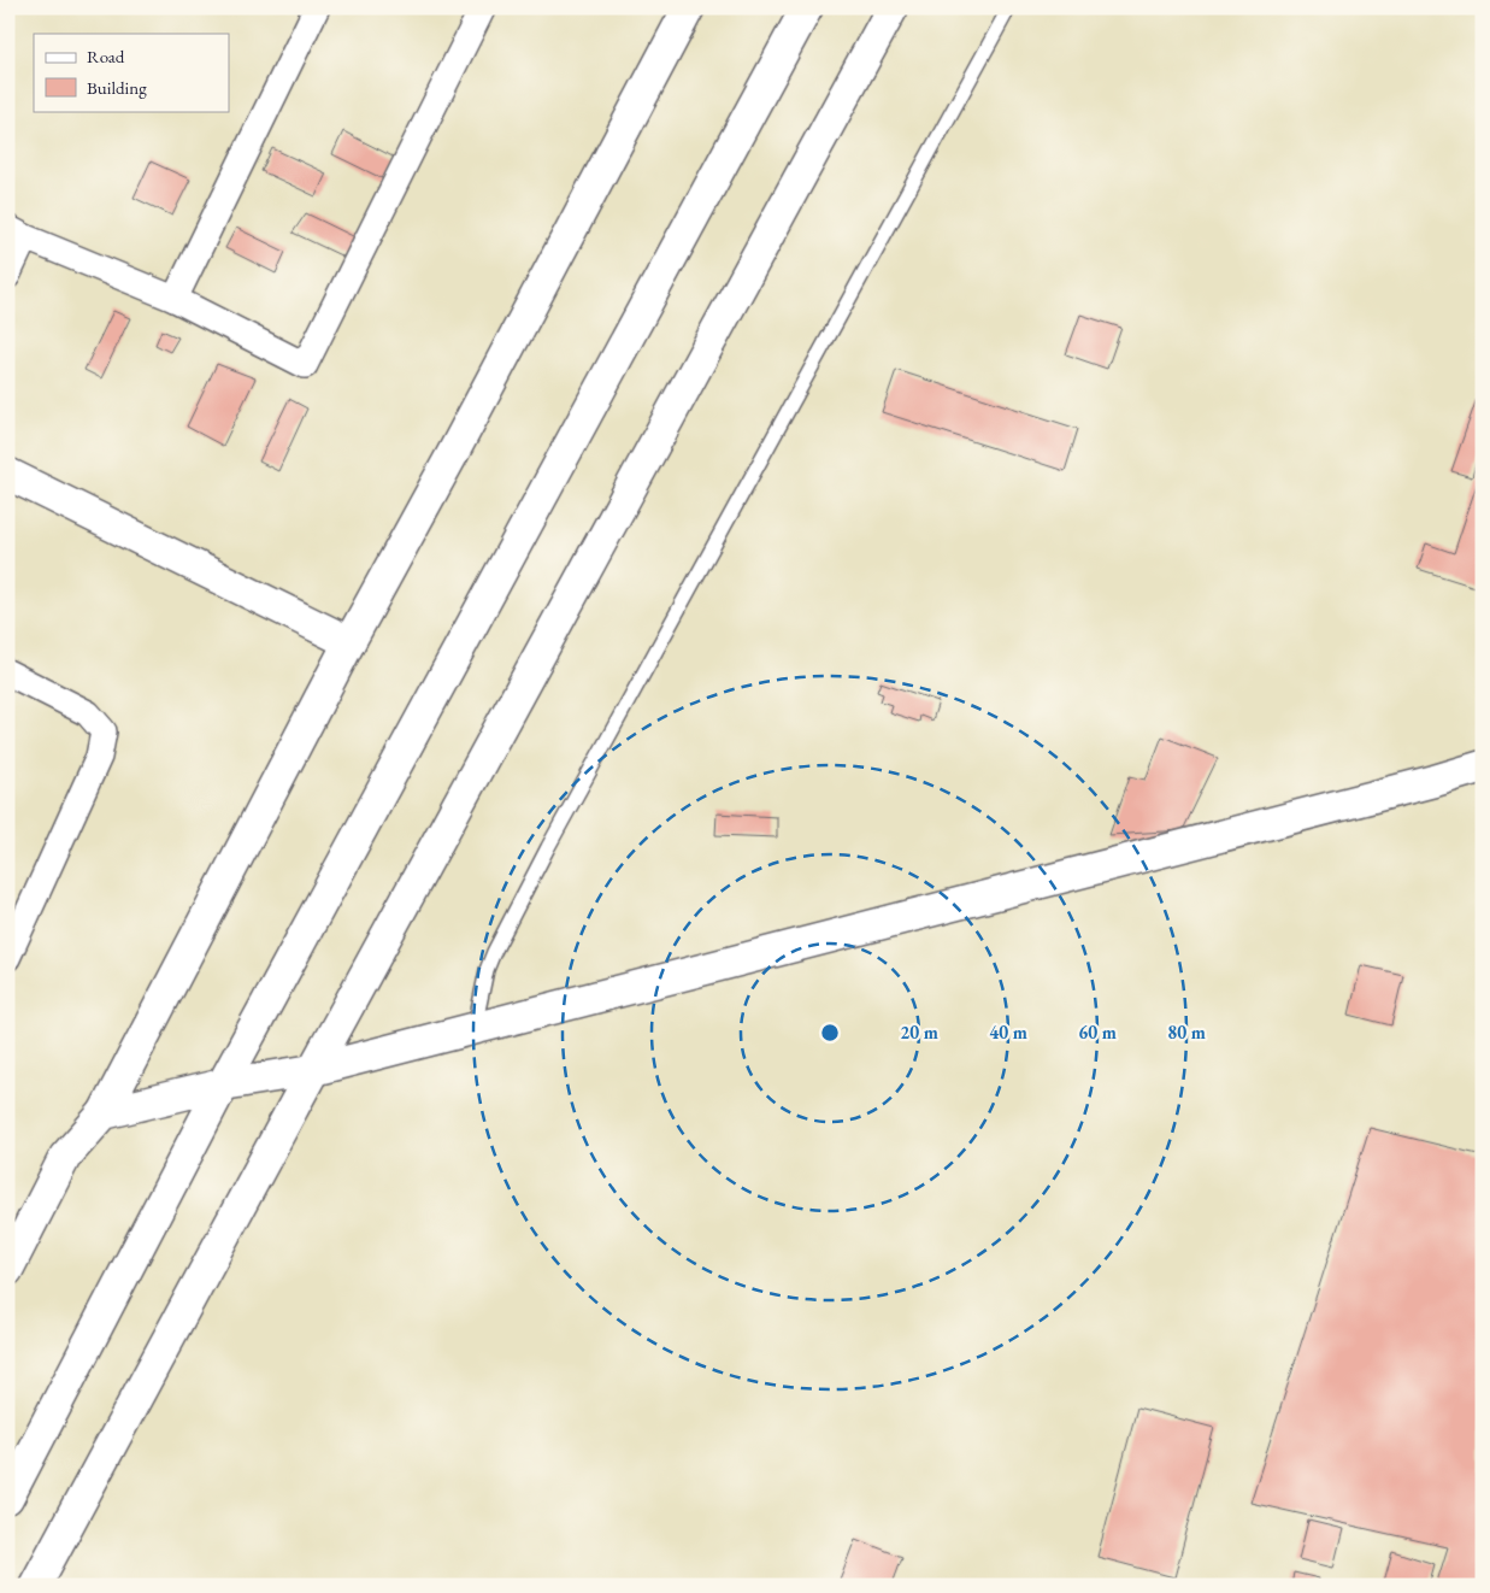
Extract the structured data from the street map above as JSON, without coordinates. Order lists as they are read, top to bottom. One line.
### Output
{"legend":["Road","Building"],"rings":["20 m","40 m","60 m","80 m"]}
